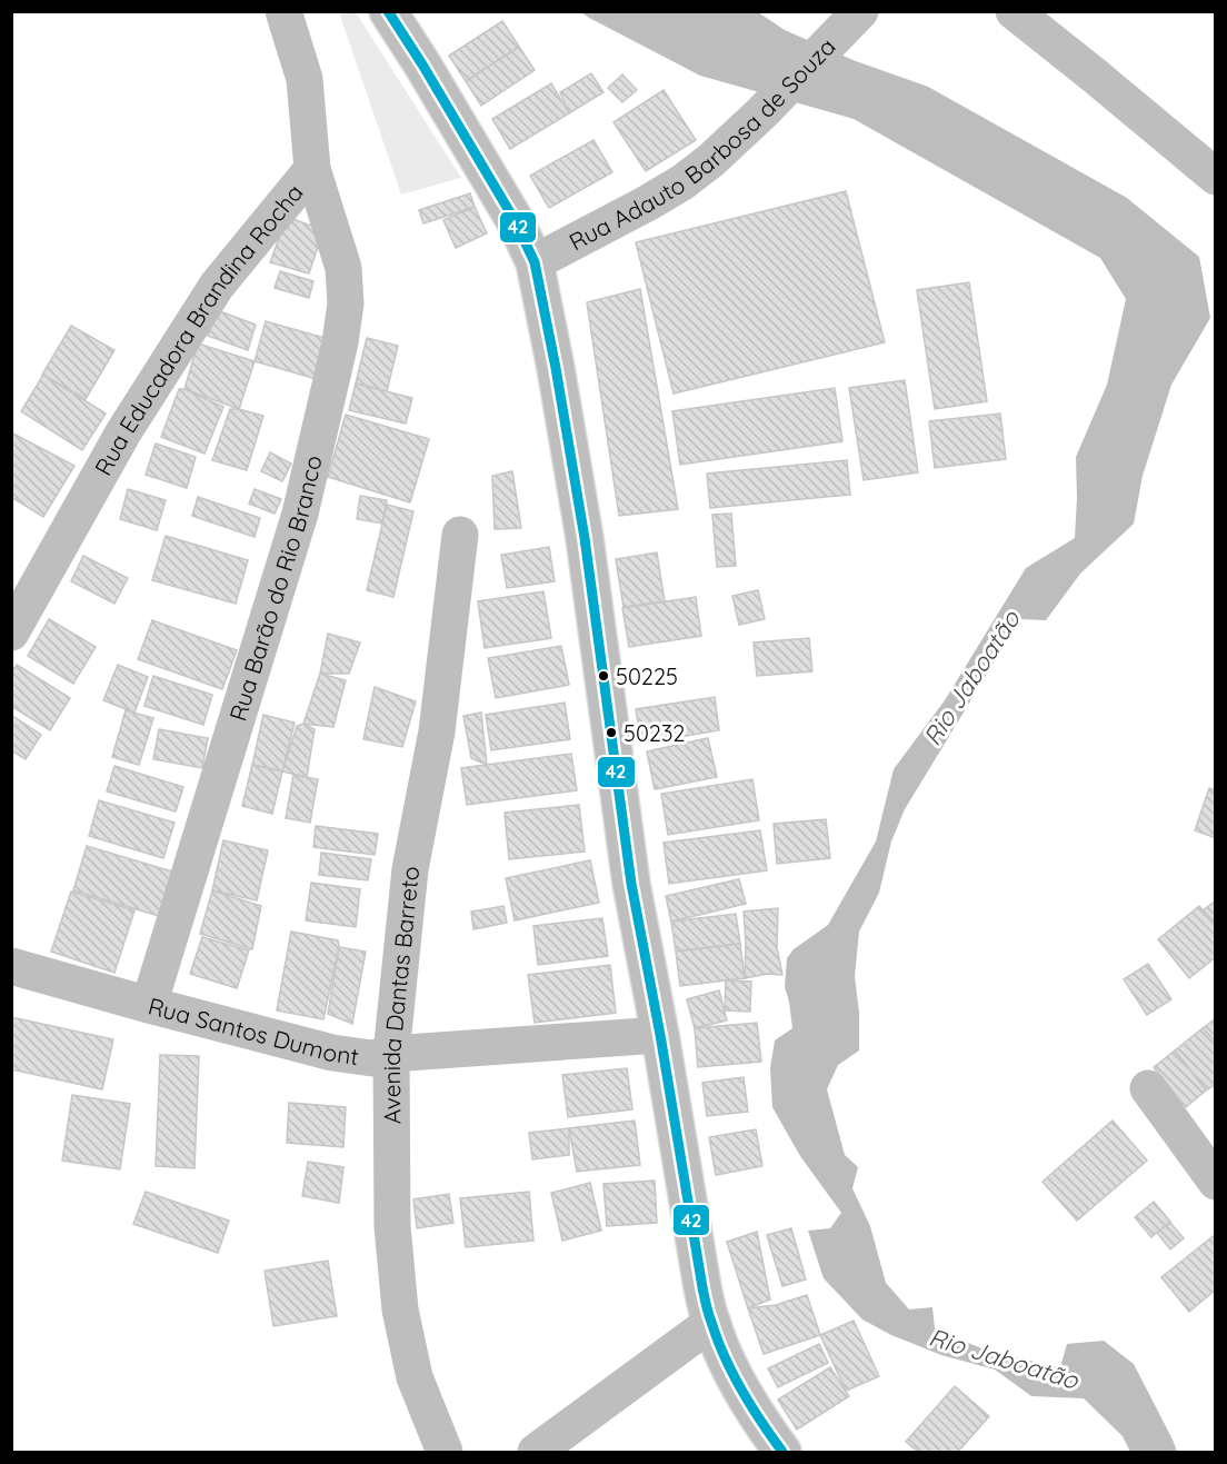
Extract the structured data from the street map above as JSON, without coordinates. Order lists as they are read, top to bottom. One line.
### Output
{"streets":{"street":["Rua Adauto Barbosa de Souza","Rua Educadora Brandina Rocha","Rua Barão do Rio Branco","Avenida Dantas Barreto","Rua Santos Dumont"]},"crossings":[["Rua Educadora Brandina Rocha","Rua Barão do Rio Branco"],["Rua Barão do Rio Branco","Rua Santos Dumont"],["Avenida Dantas Barreto","Rua Santos Dumont"]],"water":["Rio Jaboatão"],"places":["50225","50232"],"lines":["transit line 42"]}
